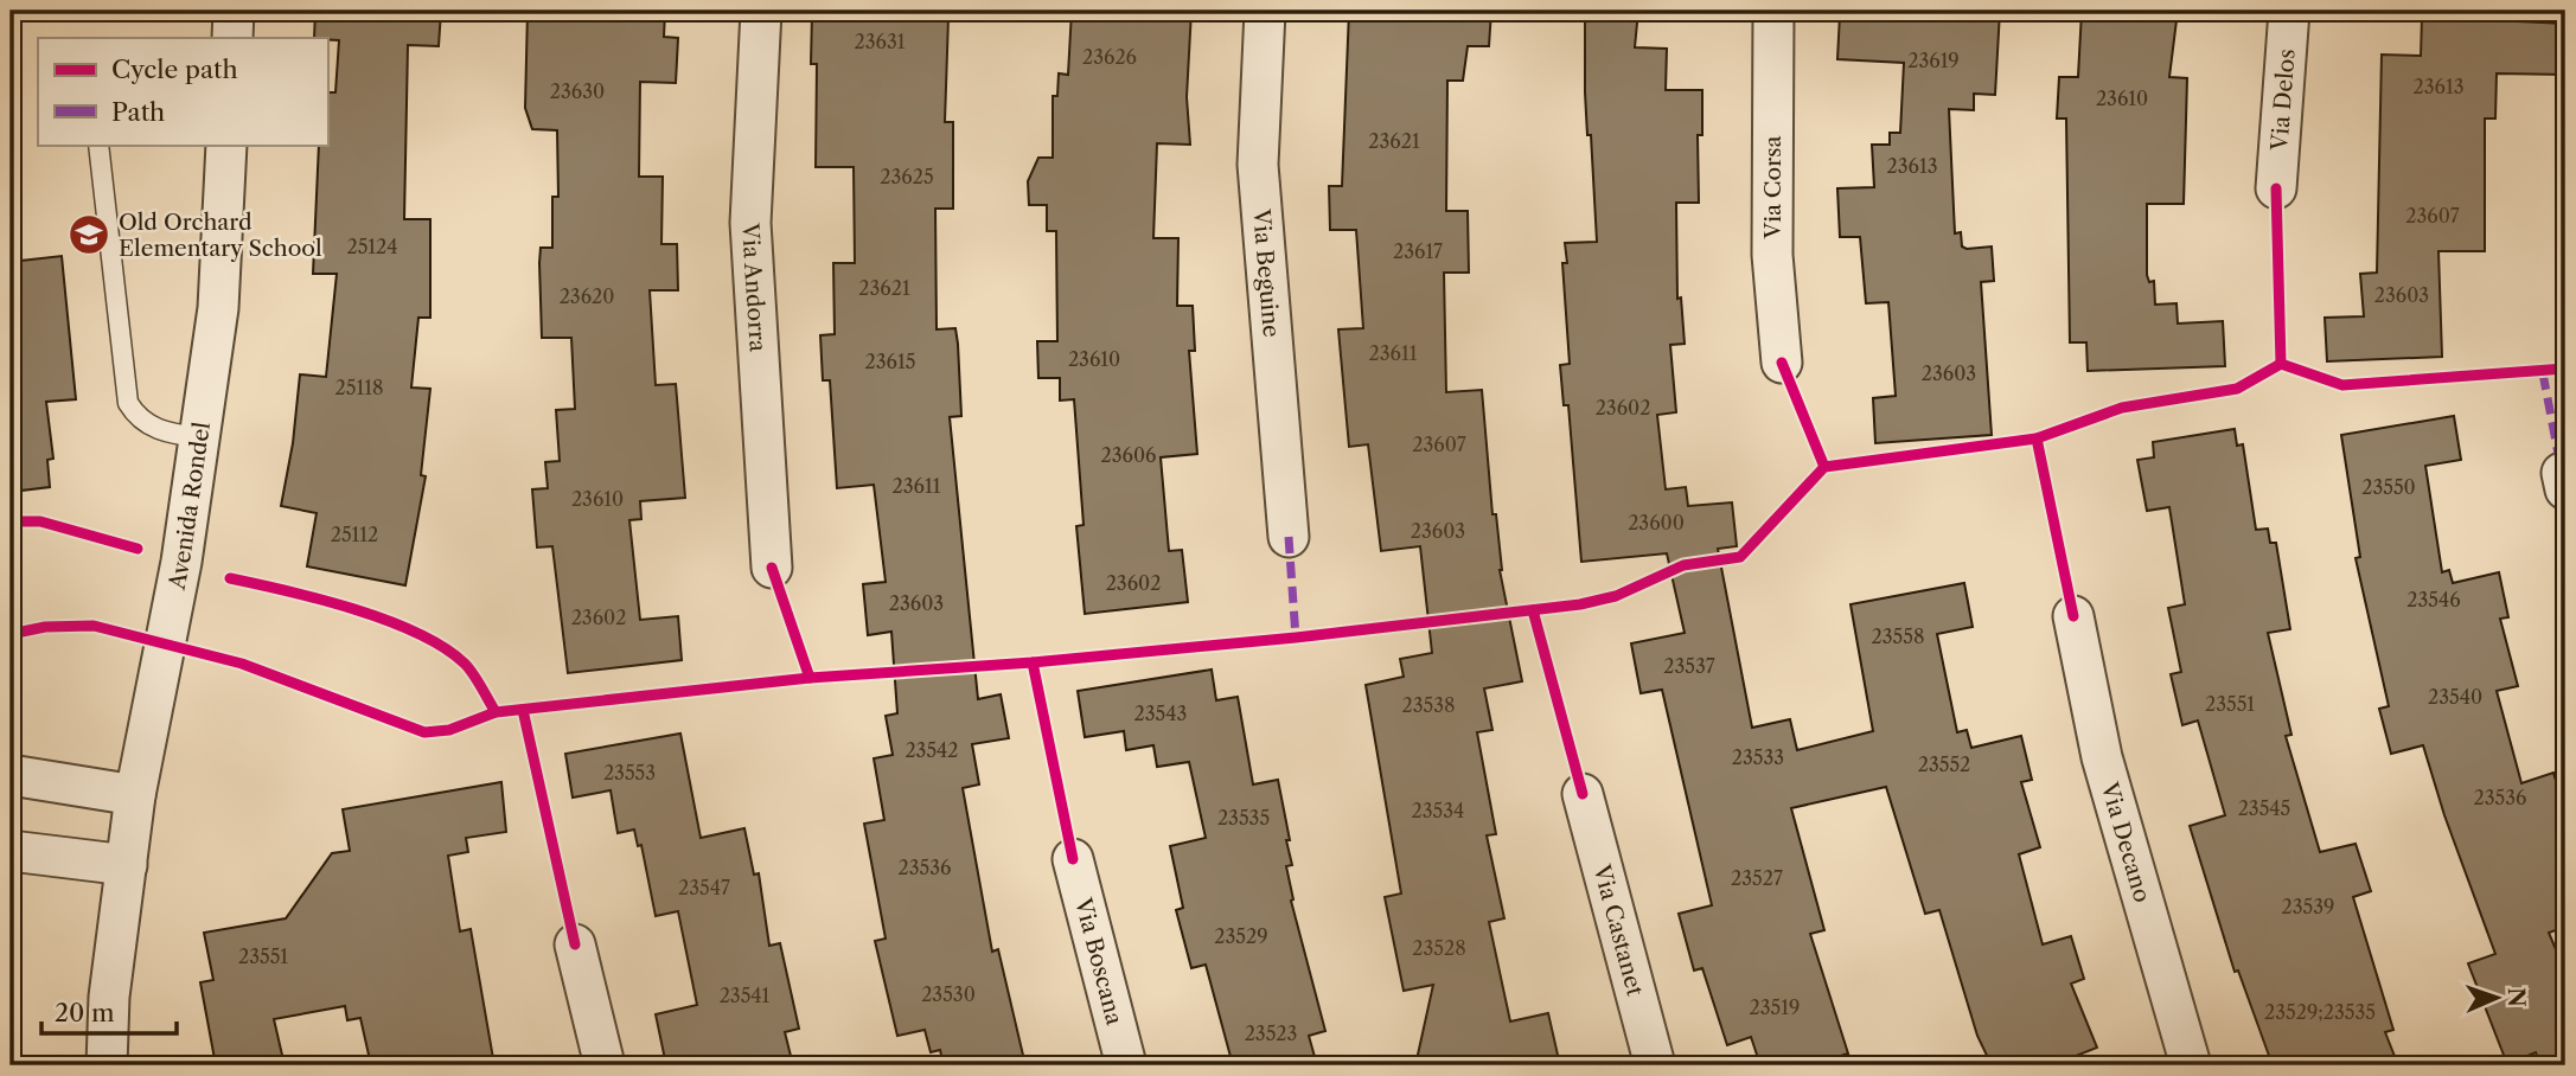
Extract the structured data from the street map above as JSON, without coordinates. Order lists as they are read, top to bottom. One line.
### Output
{"streets":{"street":["Via Delos","Via Corsa","Via Beguine","Via Andorra","Avenida Rondel","Via Decano","Via Castanet","Via Boscana"]},"places":{"school or university":["Old Orchard Elementary School"]},"house_numbers":["23631","23626","23619","23613","23630","23610","23621","23613","23625","23607","25124","23617","23621","23603","23620","23611","23610","23615","23603","25118","23602","23607","23606","23611","23550","23610","23600","23603","25112","23602","23546","23603","23602","23558","23537","23540","23551","23538","23543","23542","23533","23552","23553","23536","23545","23534","23535","23536","23527","23547","23539","23529","23528","23551","23530","23541","23519","23529;23535","23523"],"legend":["Cycle path","Path"],"scale_bar":"20 m","north":"right"}
